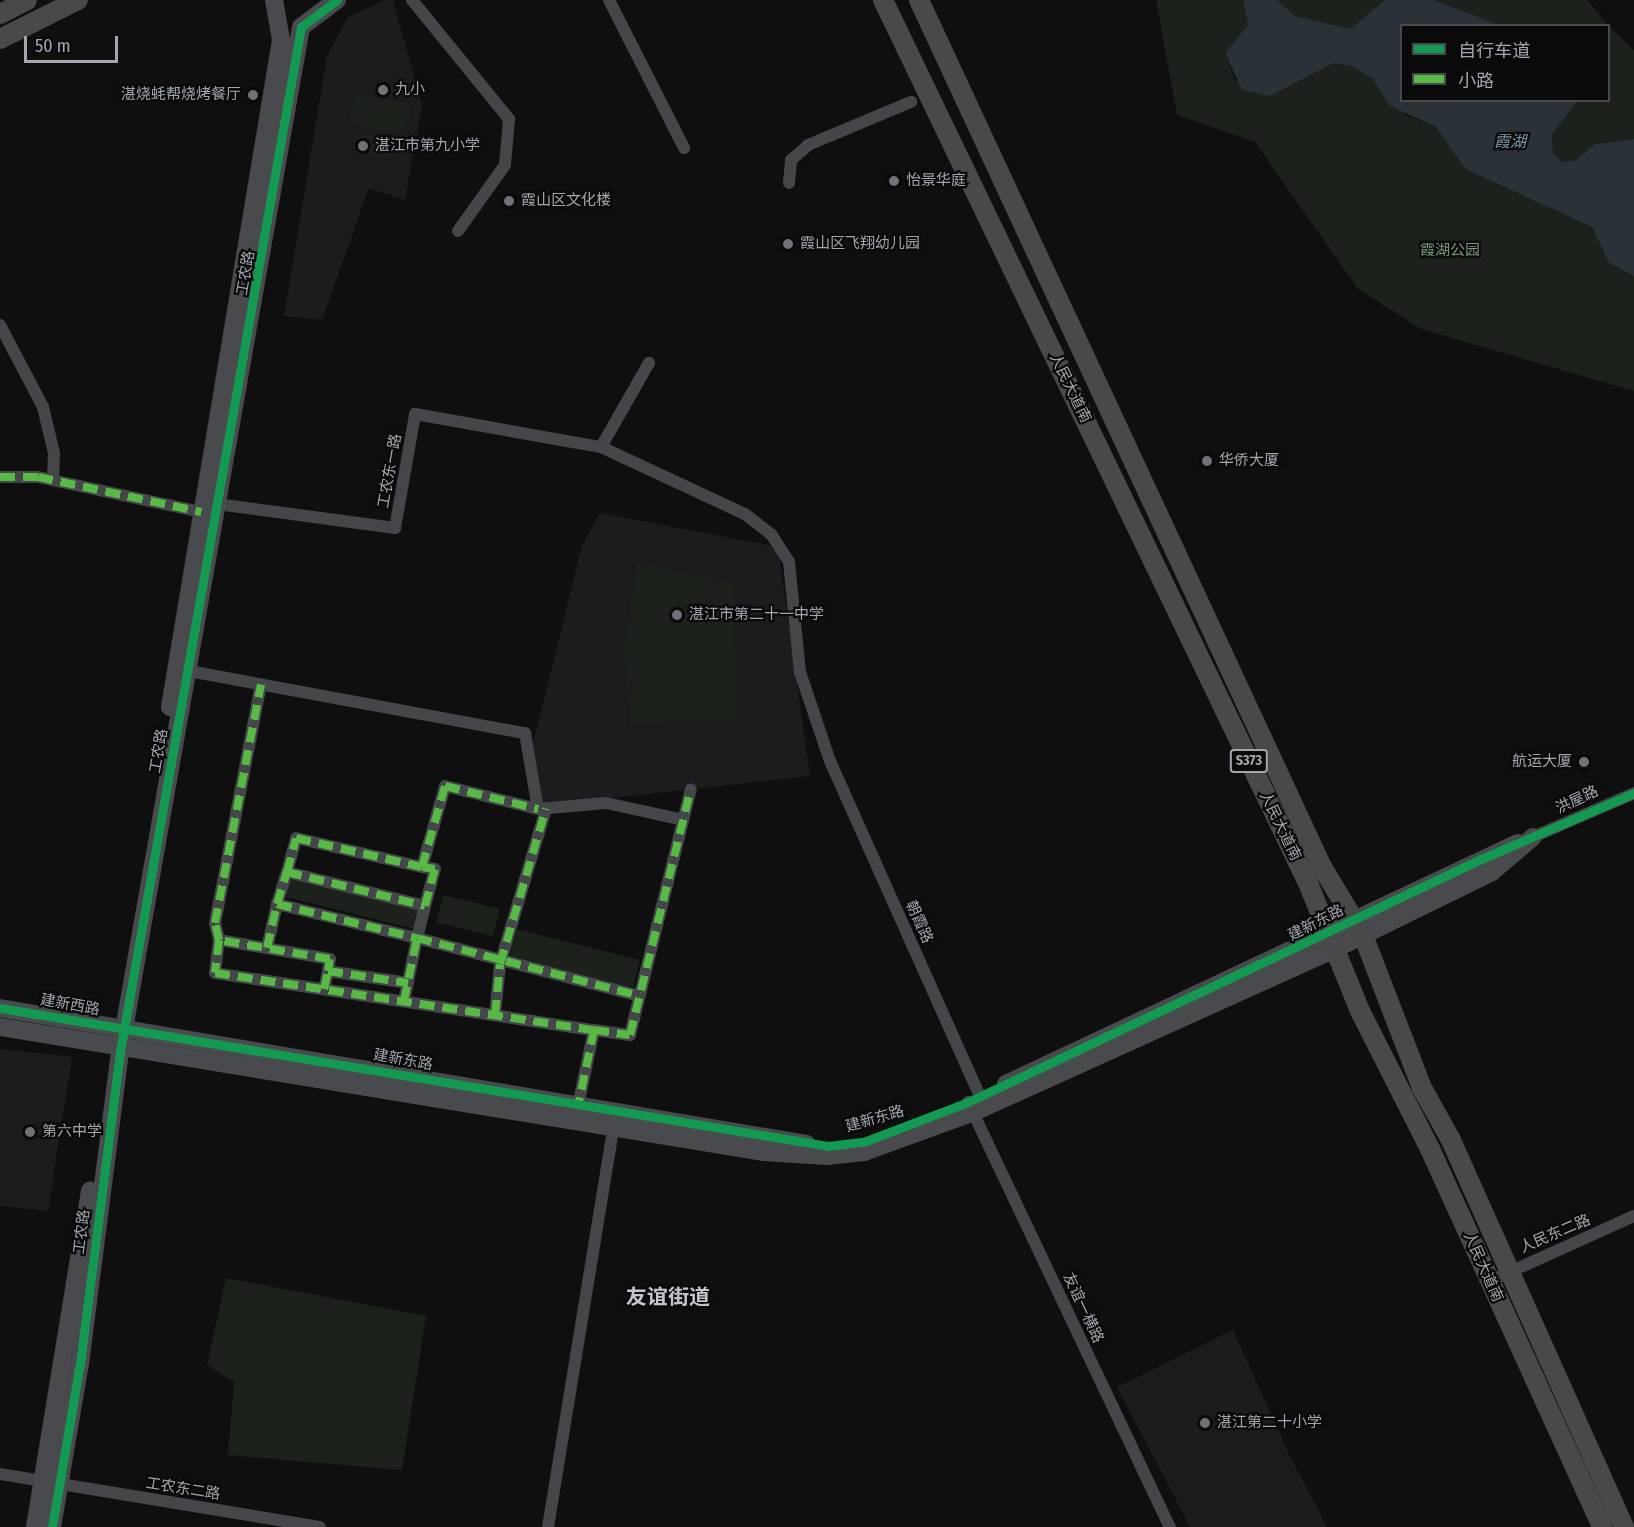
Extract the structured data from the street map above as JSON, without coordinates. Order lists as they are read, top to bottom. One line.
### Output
{"streets":{"main road":["人民大道南","S373"],"street":["工农路","工农东一路","洪屋路","朝霞路","建新东路","建新西路","人民东二路","友谊一横路","工农东二路"]},"crossings":[["工农路","工农东一路"],["工农路","建新东路"],["工农路","建新西路"],["工农路","工农东二路"],["人民大道南","建新东路"],["人民大道南","人民东二路"],["工农东一路","朝霞路"],["洪屋路","建新东路"],["朝霞路","建新东路"],["朝霞路","友谊一横路"],["建新东路","建新西路"],["建新东路","友谊一横路"]],"districts":["友谊街道"],"water":["霞湖"],"parks":["霞湖公园"],"places":["九小","湛烧蚝帮烧烤餐厅","湛江市第九小学","怡景华庭","霞山区文化楼","霞山区飞翔幼儿园","华侨大厦","湛江市第二十一中学","航运大厦","第六中学","湛江第二十小学"],"legend":["自行车道","小路"],"scale_bar":"50 m"}
